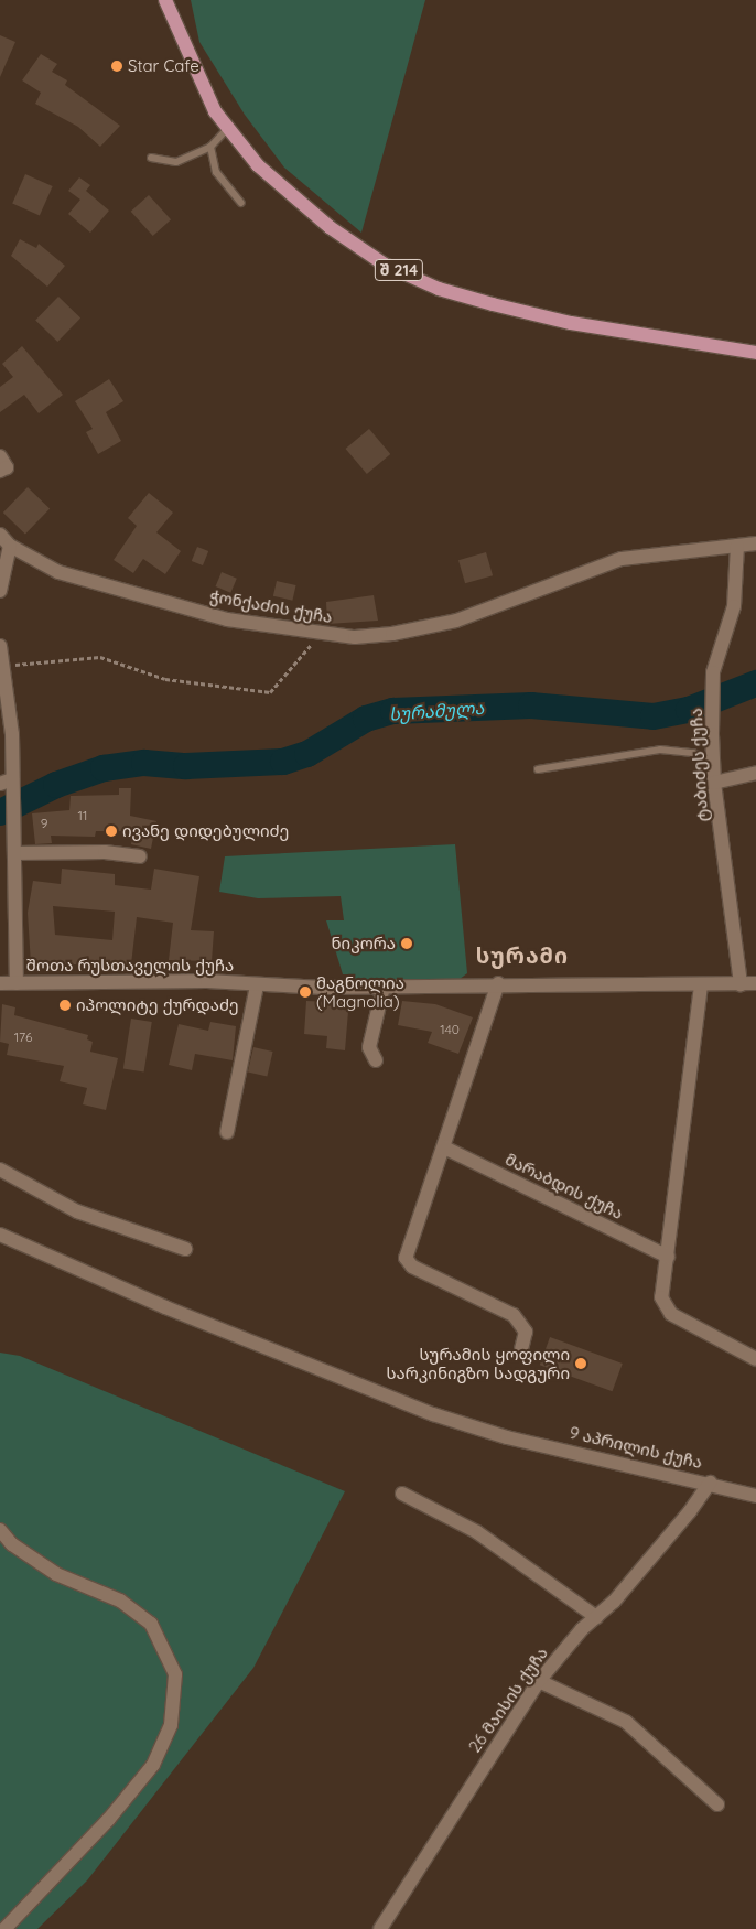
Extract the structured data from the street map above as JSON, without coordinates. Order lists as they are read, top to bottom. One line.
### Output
{"streets":{"main road":["შ 214"],"street":["ჭონქაძის ქუჩა","ტაბიძეს ქუჩა","შოთა რუსთაველის ქუჩა","მარაბდის ქუჩა","9 აპრილის ქუჩა","26 მაისის ქუჩა"]},"crossings":[["ჭონქაძის ქუჩა","ტაბიძეს ქუჩა"],["ტაბიძეს ქუჩა","შოთა რუსთაველის ქუჩა"],["9 აპრილის ქუჩა","26 მაისის ქუჩა"]],"districts":["სურამი"],"water":["სურამულა"],"places":["Star Cafe","ივანე დიდებულიძე","ნიკორა","მაგნოლია (Magnolia)","იპოლიტე ქურდაძე","სურამის ყოფილი სარკინიგზო სადგური"],"house_numbers":["11","9","140","176"]}
